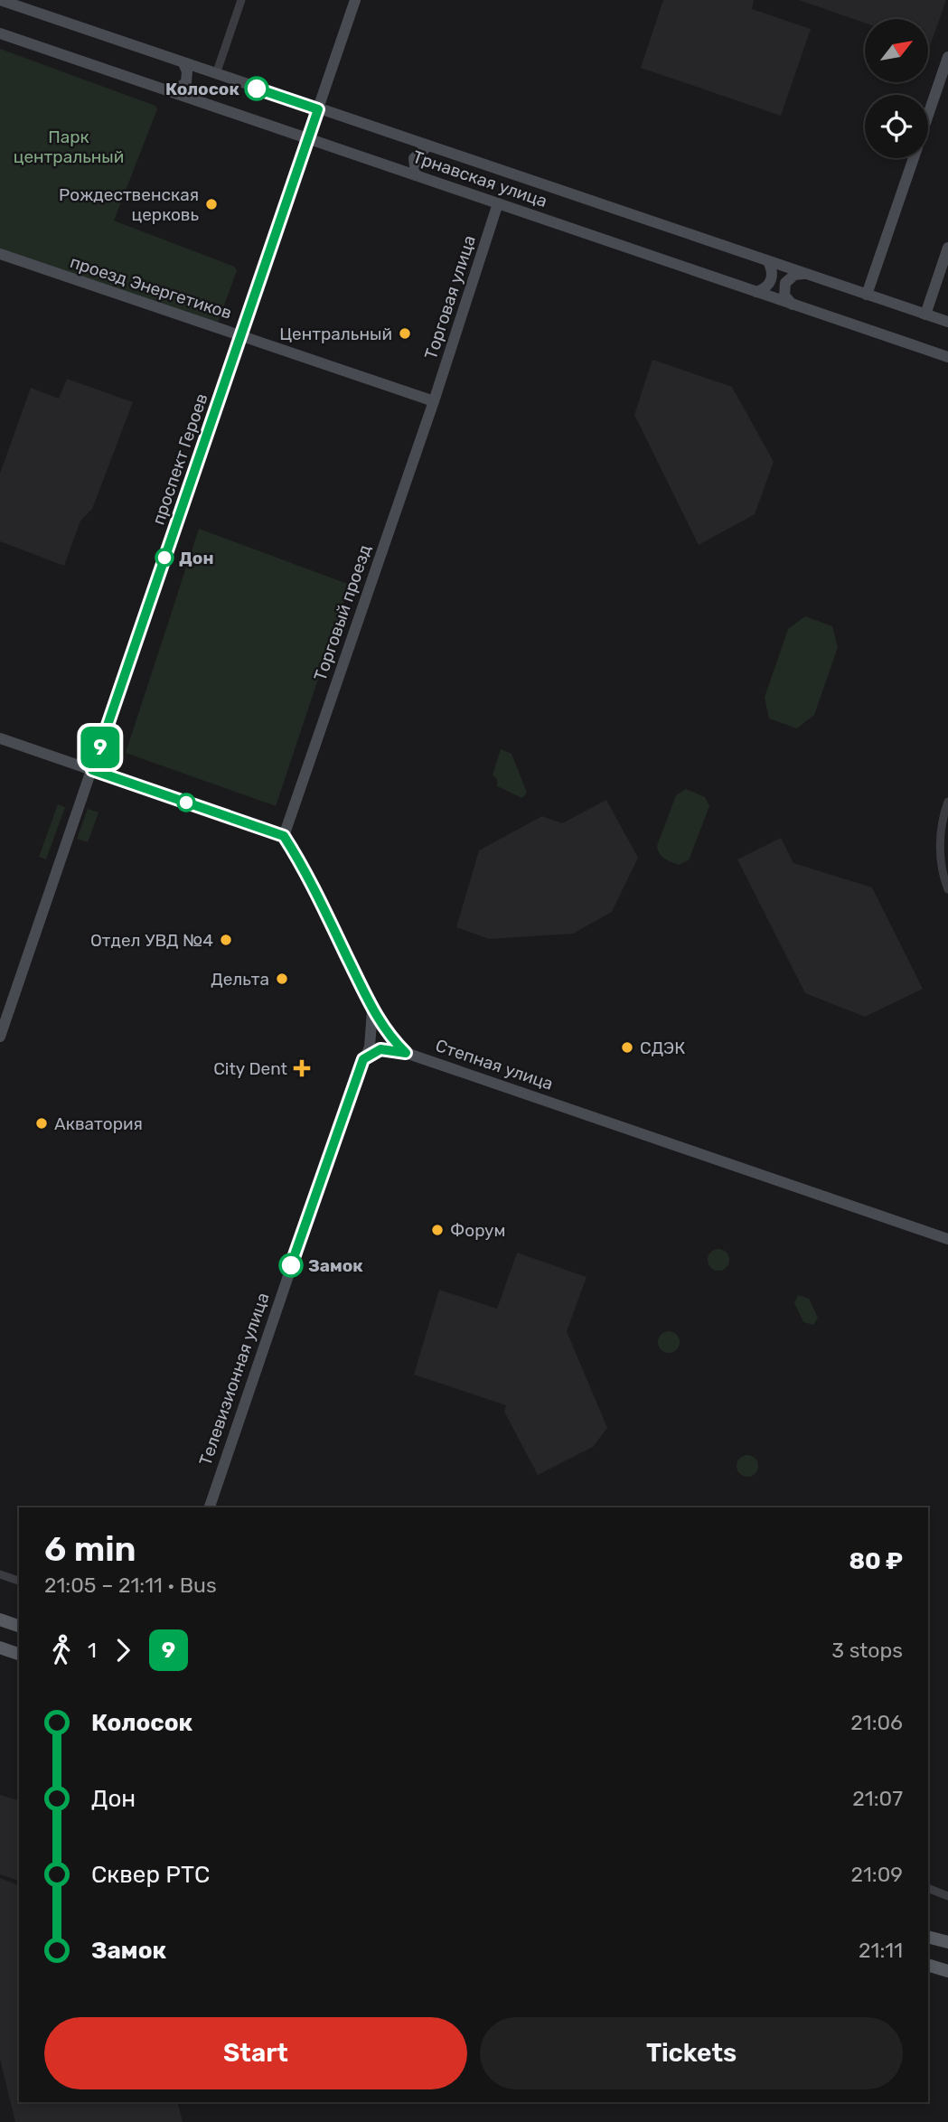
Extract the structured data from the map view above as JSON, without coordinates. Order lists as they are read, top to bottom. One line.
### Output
{"streets":{"street":["Трнавская улица","проезд Энергетиков","Торговая улица","проспект Героев","Торговый проезд","Степная улица","Телевизионная улица"]},"crossings":[["Трнавская улица","Торговая улица"],["Трнавская улица","проспект Героев"],["проезд Энергетиков","Торговая улица"],["проезд Энергетиков","проспект Героев"],["проезд Энергетиков","Торговый проезд"],["Торговая улица","Торговый проезд"],["Торговый проезд","Степная улица"],["Степная улица","Телевизионная улица"]],"parks":["Парк центральный"],"places":{"other":["Колосок","Рождественская церковь","Центральный","Дон","Отдел УВД №4","Дельта","СДЭК","Акватория","Форум","Замок"],"health":["City Dent"]},"lines":["bus line 9"],"north":"top right","page":{"on_map":"9","heading":["6 min","21:05 – 21:11 · Bus","80 ₽"],"legs":["1","9","3 stops"],"list":[{"name":"Колосок","value":"21:06"},{"name":"Дон","value":"21:07"},{"name":"Сквер РТС","value":"21:09"},{"name":"Замок","value":"21:11"}],"buttons":["Start","Tickets"]}}
